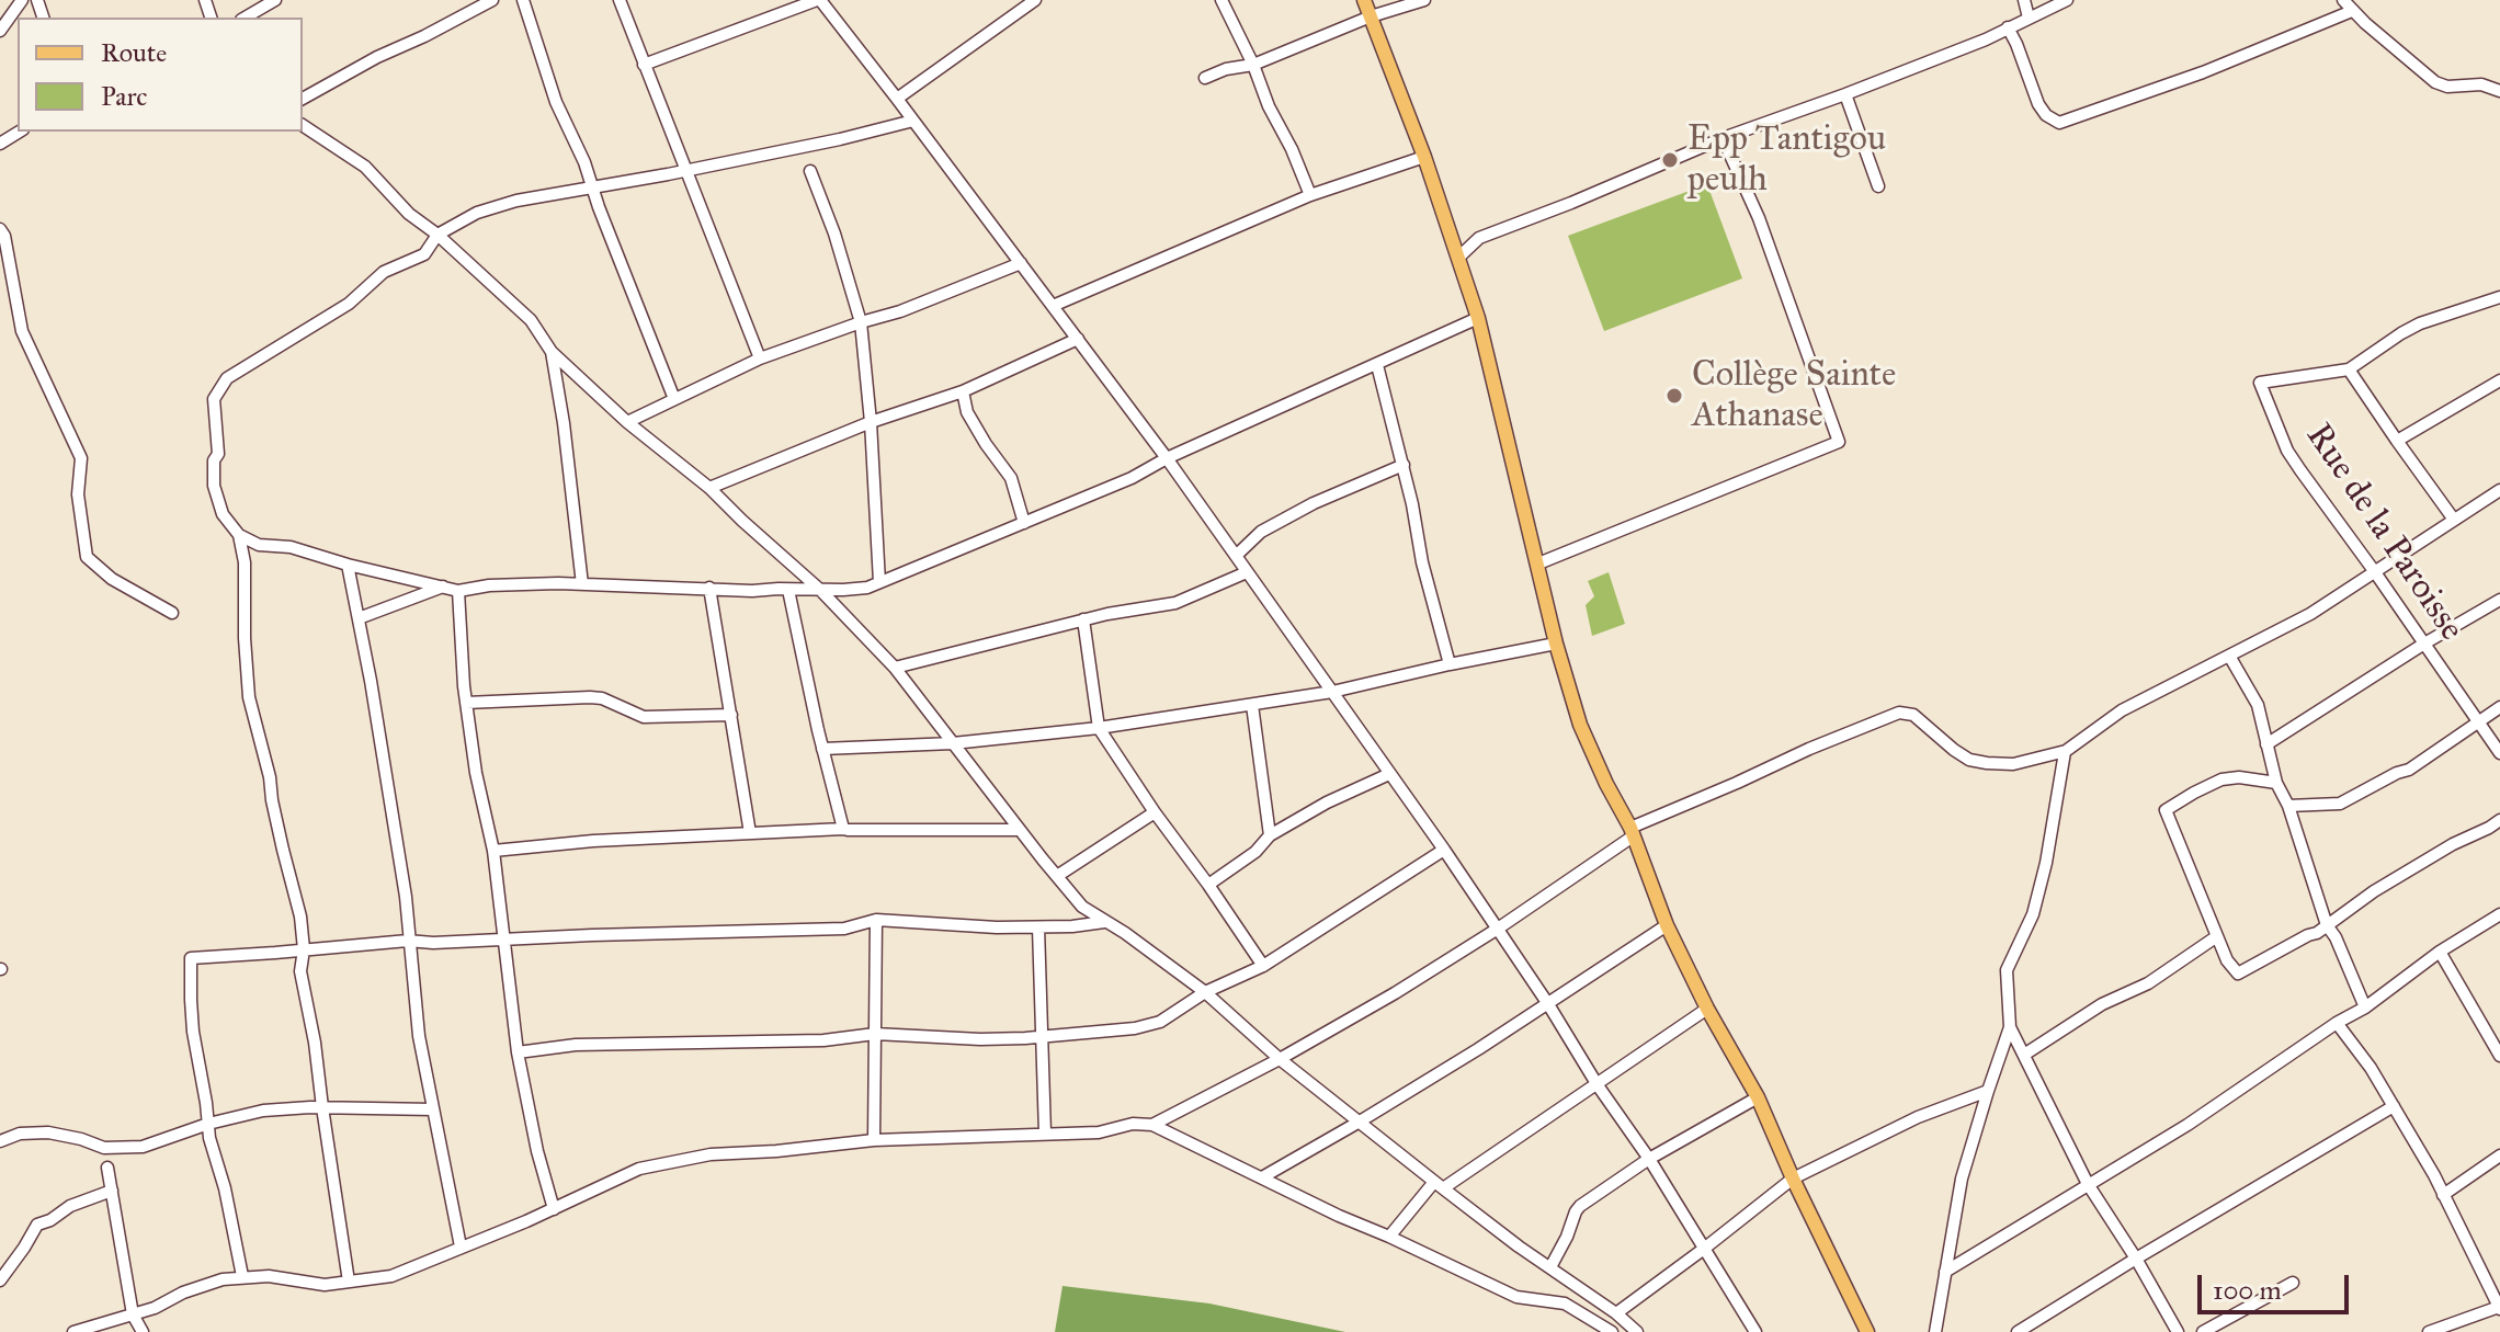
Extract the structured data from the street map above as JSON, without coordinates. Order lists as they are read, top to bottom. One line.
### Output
{"streets":{"street":["Rue de la Paroisse"]},"places":["Epp Tantigou peulh","Collège Sainte Athanase"],"legend":["Route","Parc"],"scale_bar":"100 m"}
